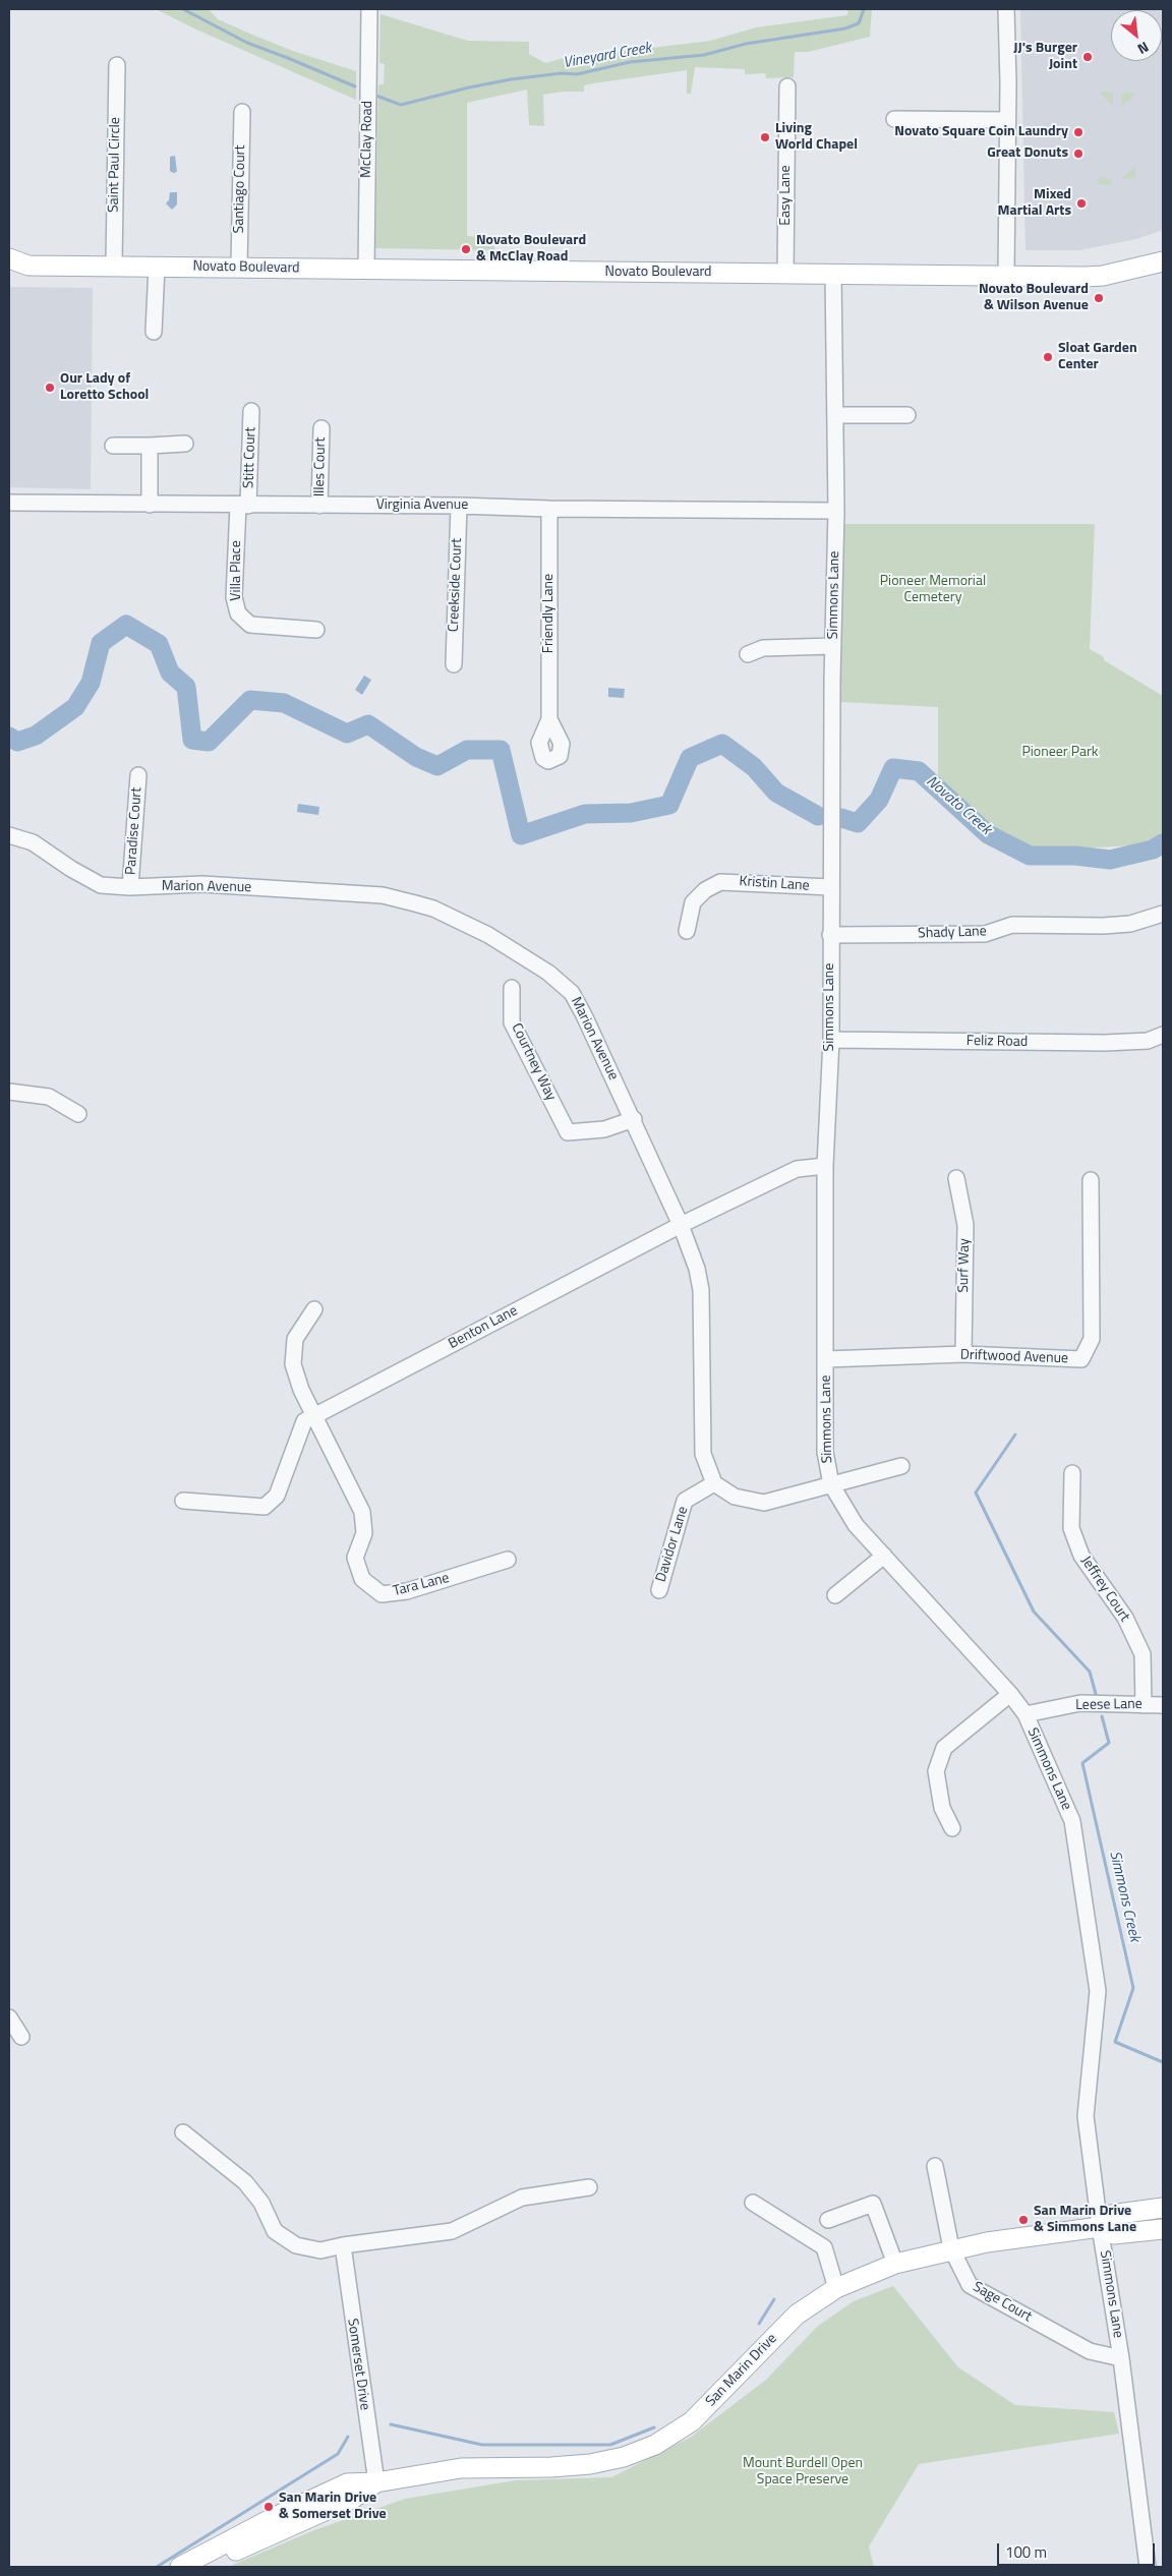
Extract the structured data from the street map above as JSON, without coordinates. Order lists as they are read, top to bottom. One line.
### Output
{"streets":{"main road":["Novato Boulevard","San Marin Drive"],"street":["McClay Road","Saint Paul Circle","Santiago Court","Easy Lane","Stitt Court","Illes Court","Virginia Avenue","Villa Place","Creekside Court","Simmons Lane","Friendly Lane","Paradise Court","Kristin Lane","Marion Avenue","Shady Lane","Feliz Road","Courtney Way","Surf Way","Benton Lane","Driftwood Avenue","Davidor Lane","Tara Lane","Jeffrey Court","Leese Lane","Sage Court","Somerset Drive"]},"crossings":[["McClay Road","Novato Boulevard"],["Saint Paul Circle","Novato Boulevard"],["Santiago Court","Novato Boulevard"],["Easy Lane","Novato Boulevard"],["Novato Boulevard","Simmons Lane"],["Stitt Court","Virginia Avenue"],["Stitt Court","Villa Place"],["Illes Court","Virginia Avenue"],["Virginia Avenue","Villa Place"],["Virginia Avenue","Creekside Court"],["Virginia Avenue","Simmons Lane"],["Virginia Avenue","Friendly Lane"],["Simmons Lane","Kristin Lane"],["Simmons Lane","Shady Lane"],["Simmons Lane","Feliz Road"],["Simmons Lane","Benton Lane"],["Simmons Lane","Driftwood Avenue"],["Simmons Lane","Leese Lane"],["Simmons Lane","Sage Court"],["Simmons Lane","San Marin Drive"],["Paradise Court","Marion Avenue"],["Marion Avenue","Courtney Way"],["Marion Avenue","Benton Lane"],["Marion Avenue","Davidor Lane"],["Surf Way","Driftwood Avenue"],["Benton Lane","Tara Lane"],["Jeffrey Court","Leese Lane"],["Sage Court","San Marin Drive"],["Somerset Drive","San Marin Drive"]],"water":["Vineyard Creek","Novato Creek","Simmons Creek"],"parks":["Pioneer Memorial Cemetery","Pioneer Park","Mount Burdell Open Space Preserve"],"places":["JJ's Burger Joint","Novato Square Coin Laundry","Living World Chapel","Great Donuts","Mixed Martial Arts","Novato Boulevard & McClay Road","Novato Boulevard & Wilson Avenue","Sloat Garden Center","Our Lady of Loretto School","San Marin Drive & Simmons Lane","San Marin Drive & Somerset Drive"],"scale_bar":"100 m","north":"bottom right"}
